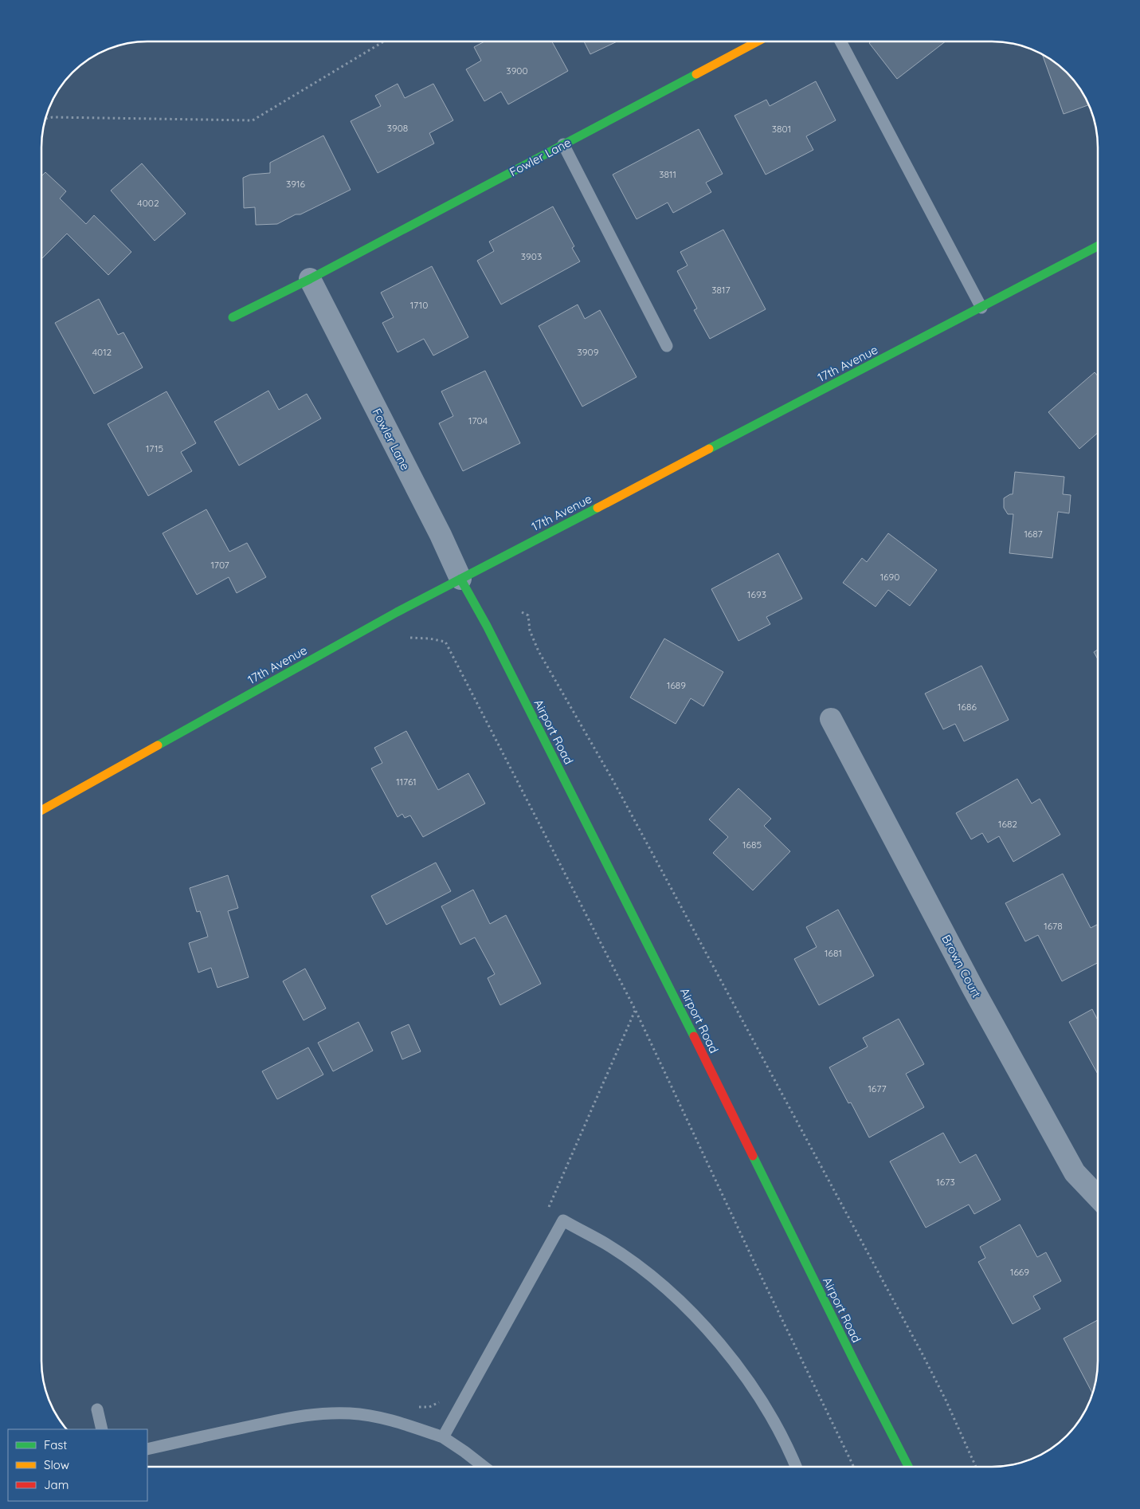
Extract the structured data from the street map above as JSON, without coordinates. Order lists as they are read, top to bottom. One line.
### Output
{"streets":{"main road":["Fowler Lane","17th Avenue","Airport Road"],"street":["Brown Court"]},"crossings":[["Fowler Lane","17th Avenue"],["Fowler Lane","Airport Road"],["17th Avenue","Airport Road"]],"house_numbers":["3900","3908","3801","3811","3916","4002","3903","3817","1710","4012","3909","1704","1715","1687","1707","1690","1693","1689","1686","11761","1682","1685","1678","1681","1677","1673","1669"],"legend":["Fast","Slow","Jam"]}
